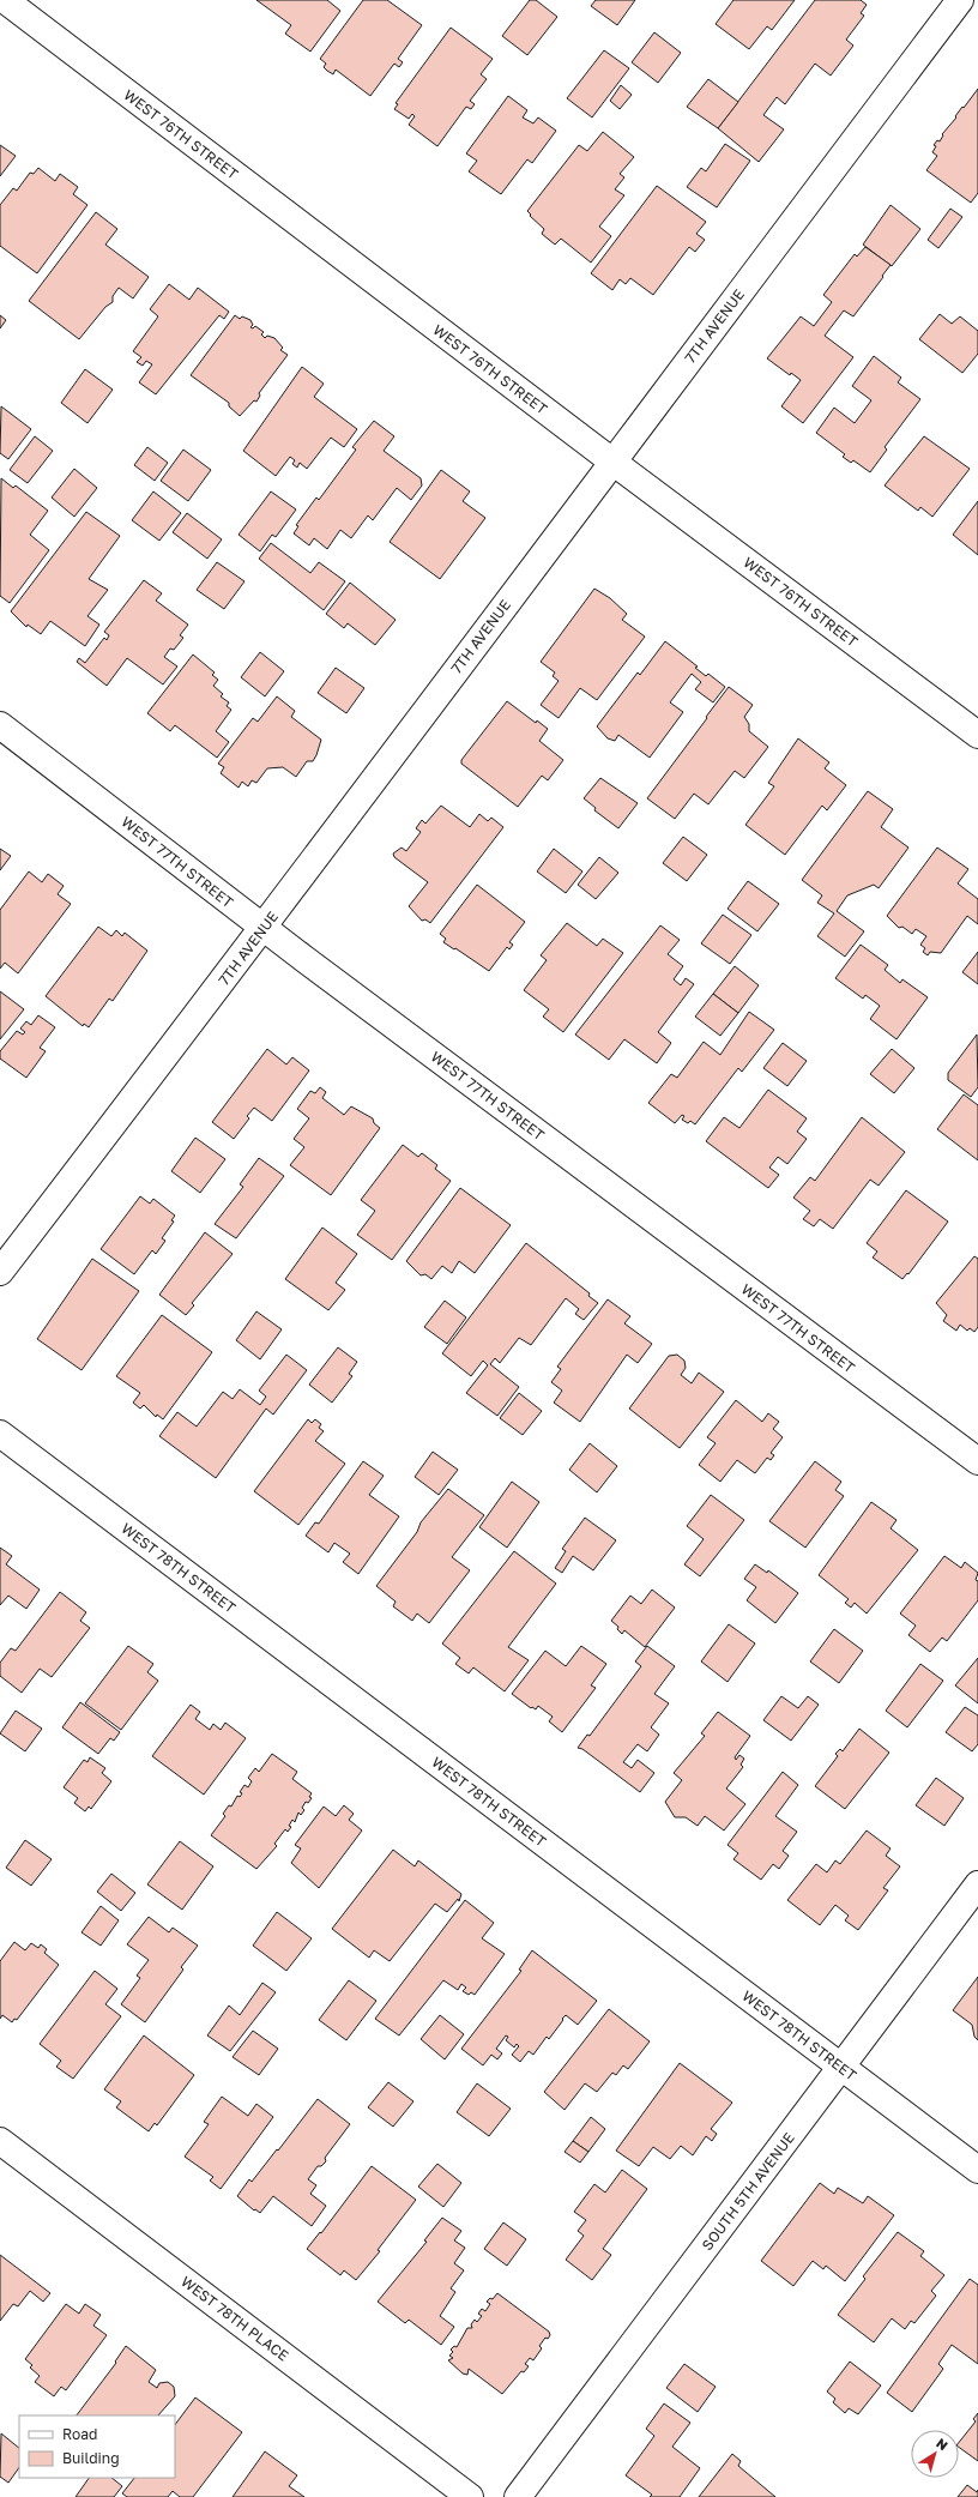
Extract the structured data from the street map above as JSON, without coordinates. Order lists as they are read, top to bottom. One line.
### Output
{"streets":{"street":["WEST 76TH STREET","7TH AVENUE","WEST 77TH STREET","WEST 78TH STREET","SOUTH 5TH AVENUE","WEST 78TH PLACE"]},"crossings":[["WEST 76TH STREET","7TH AVENUE"],["7TH AVENUE","WEST 77TH STREET"],["WEST 78TH STREET","SOUTH 5TH AVENUE"]],"legend":["Road","Building"],"north":"top right"}
